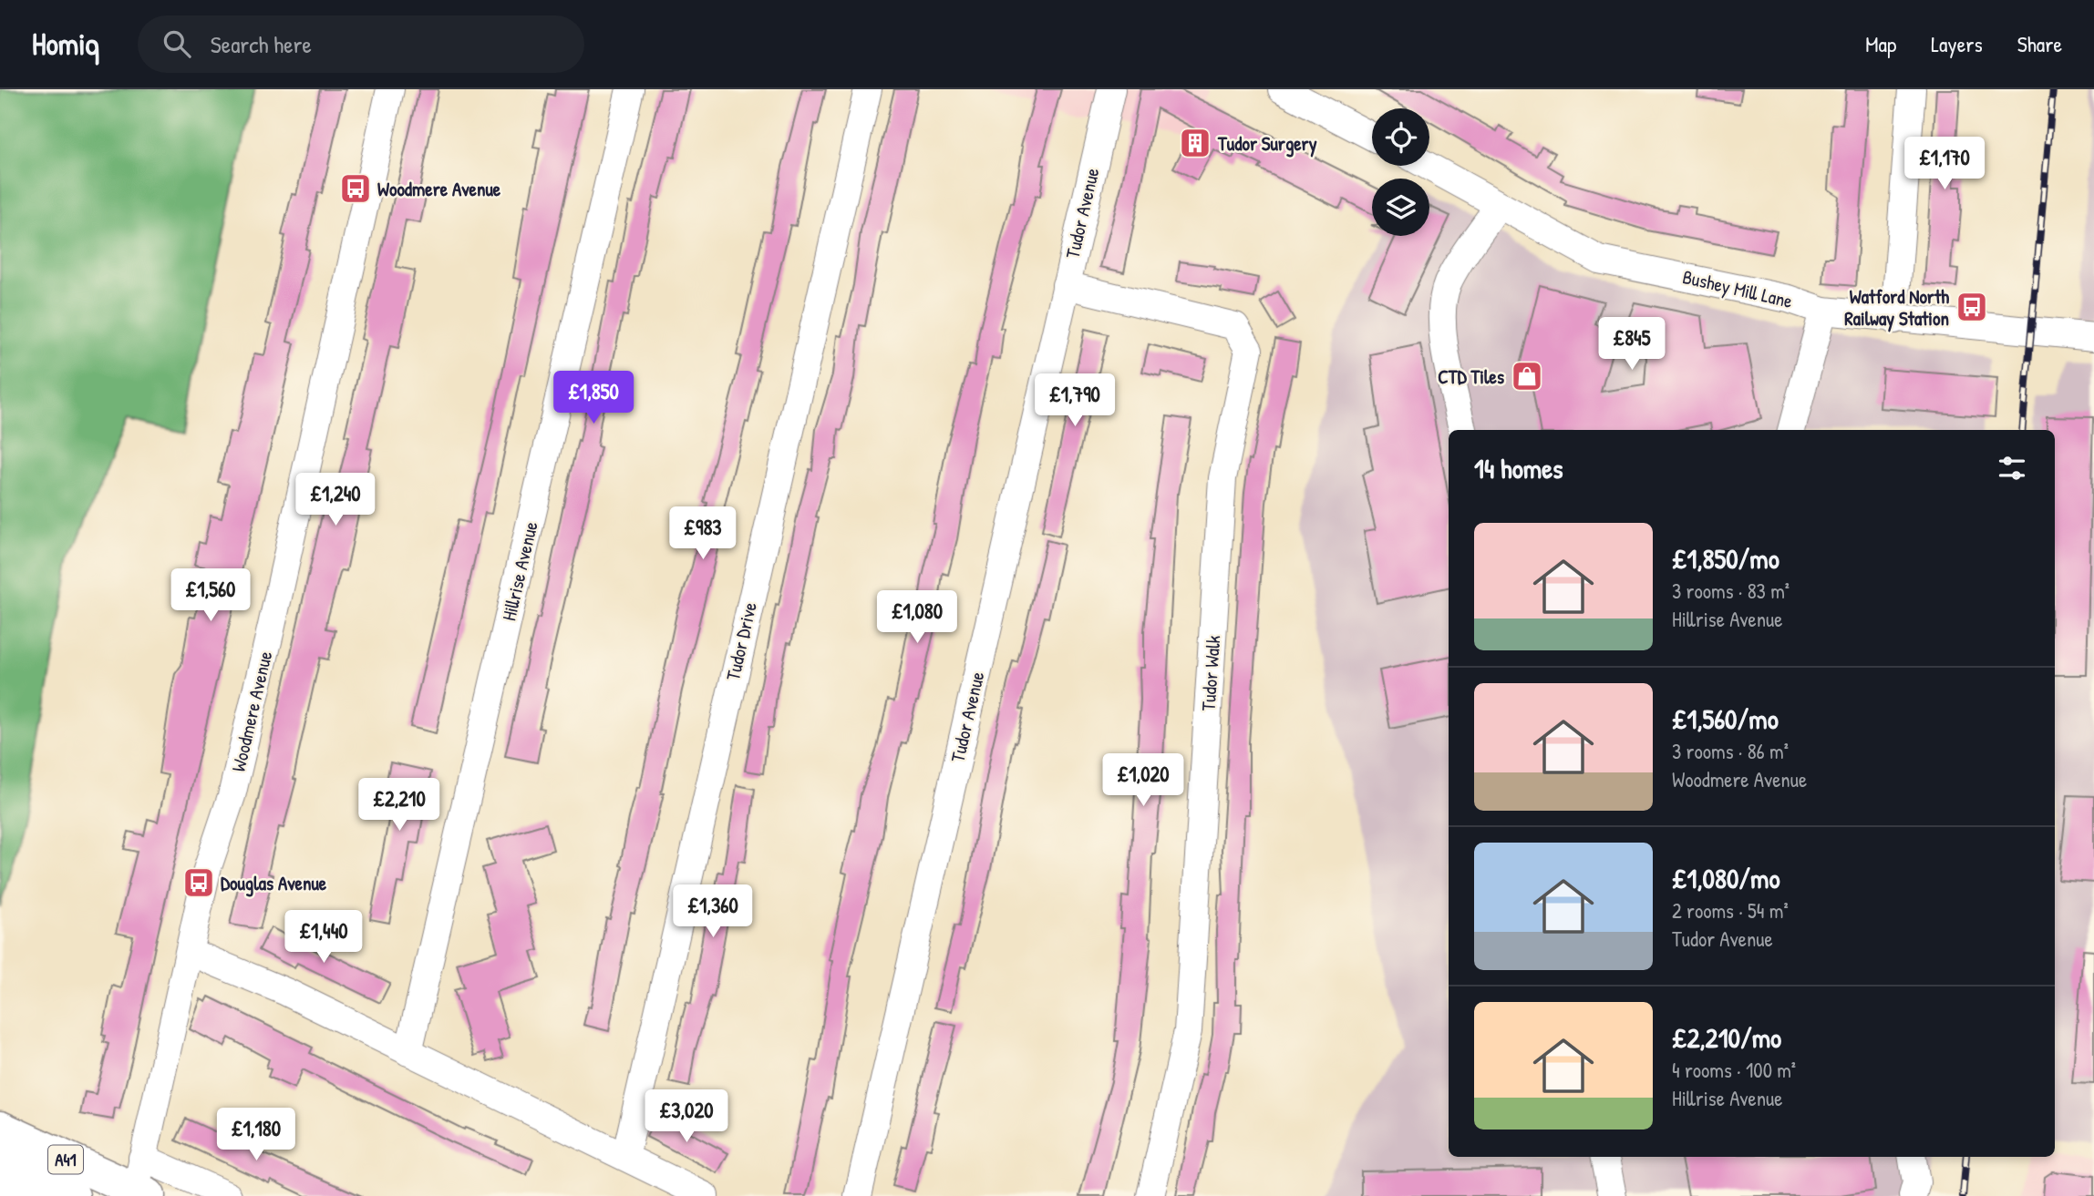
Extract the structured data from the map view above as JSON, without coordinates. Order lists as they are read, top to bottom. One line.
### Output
{"streets":{"highway":["A41"],"street":["Tudor Avenue","Bushey Mill Lane","Hillrise Avenue","Tudor Drive","Tudor Walk","Woodmere Avenue"]},"crossings":[["Tudor Avenue","Tudor Walk"],["Woodmere Avenue","A41"]],"places":{"building":["Tudor Surgery"],"bus stop":["Woodmere Avenue","Watford North Railway Station","Douglas Avenue"],"shop":["CTD Tiles"]},"page":{"header":"Homiq","search":"Search here","nav":["Map","Layers","Share"],"price":["£1,170","£845","£1,850","£1,790","£1,240","£983","£1,560","£1,080","£1,020","£2,210","£1,360","£1,440","£3,020","£1,180"],"heading":"14 homes","list":[{"name":"£1,850/mo","note":"3 rooms · 83 m² · Hillrise Avenue"},{"name":"£1,560/mo","note":"3 rooms · 86 m² · Woodmere Avenue"},{"name":"£1,080/mo","note":"2 rooms · 54 m² · Tudor Avenue"},{"name":"£2,210/mo","note":"4 rooms · 100 m² · Hillrise Avenue"}]}}
